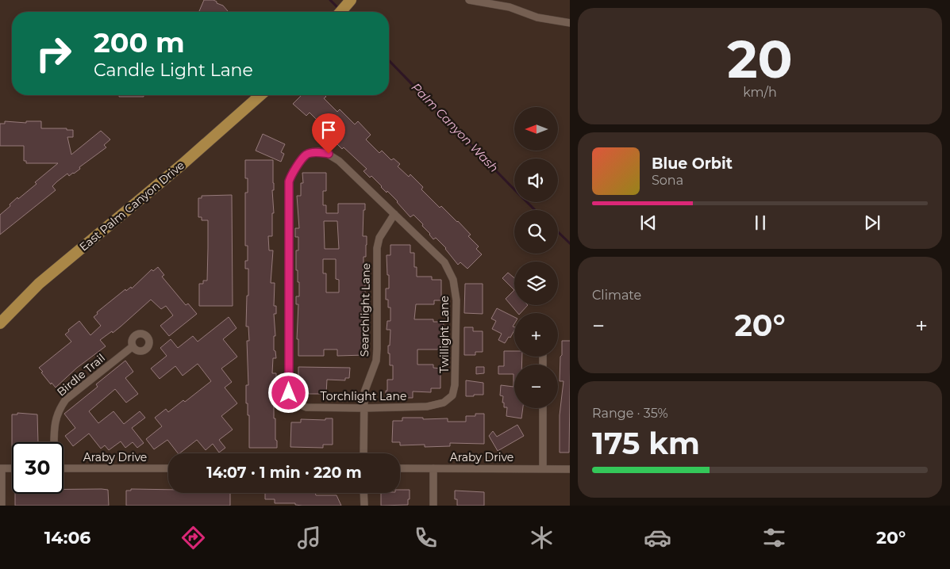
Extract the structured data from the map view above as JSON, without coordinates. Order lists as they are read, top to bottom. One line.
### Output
{"streets":{"main road":["East Palm Canyon Drive"],"street":["Searchlight Lane","Twillight Lane","Birdle Trail","Torchlight Lane","Araby Drive"]},"crossings":[["Searchlight Lane","Twillight Lane"],["Searchlight Lane","Torchlight Lane"],["Twillight Lane","Torchlight Lane"]],"water":["Palm Canyon Wash"],"north":"left","page":{"tile":[["20","km/h"],"Climate",["Range · 35%","175 km"]],"turn":["200 m","Candle Light Lane"],"map_buttons":["+","−"],"song":["Blue Orbit","Sona"],"heat":["−","20°","+"],"limit":"30","trip":"14:07 · 1 min · 220 m","tabs":["14:06","20°"]}}
